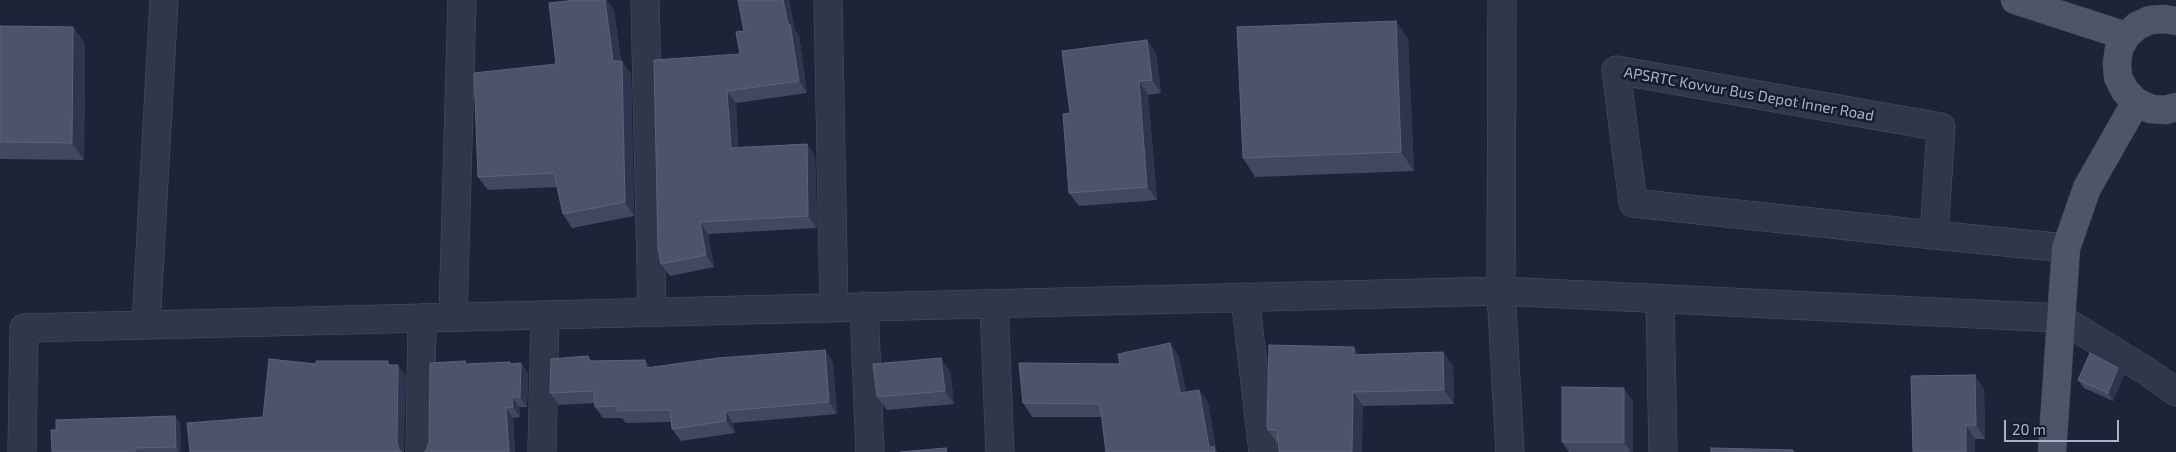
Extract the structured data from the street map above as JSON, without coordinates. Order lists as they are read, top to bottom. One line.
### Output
{"streets":{"street":["APSRTC Kovvur Bus Depot Inner Road"]},"scale_bar":"20 m"}
